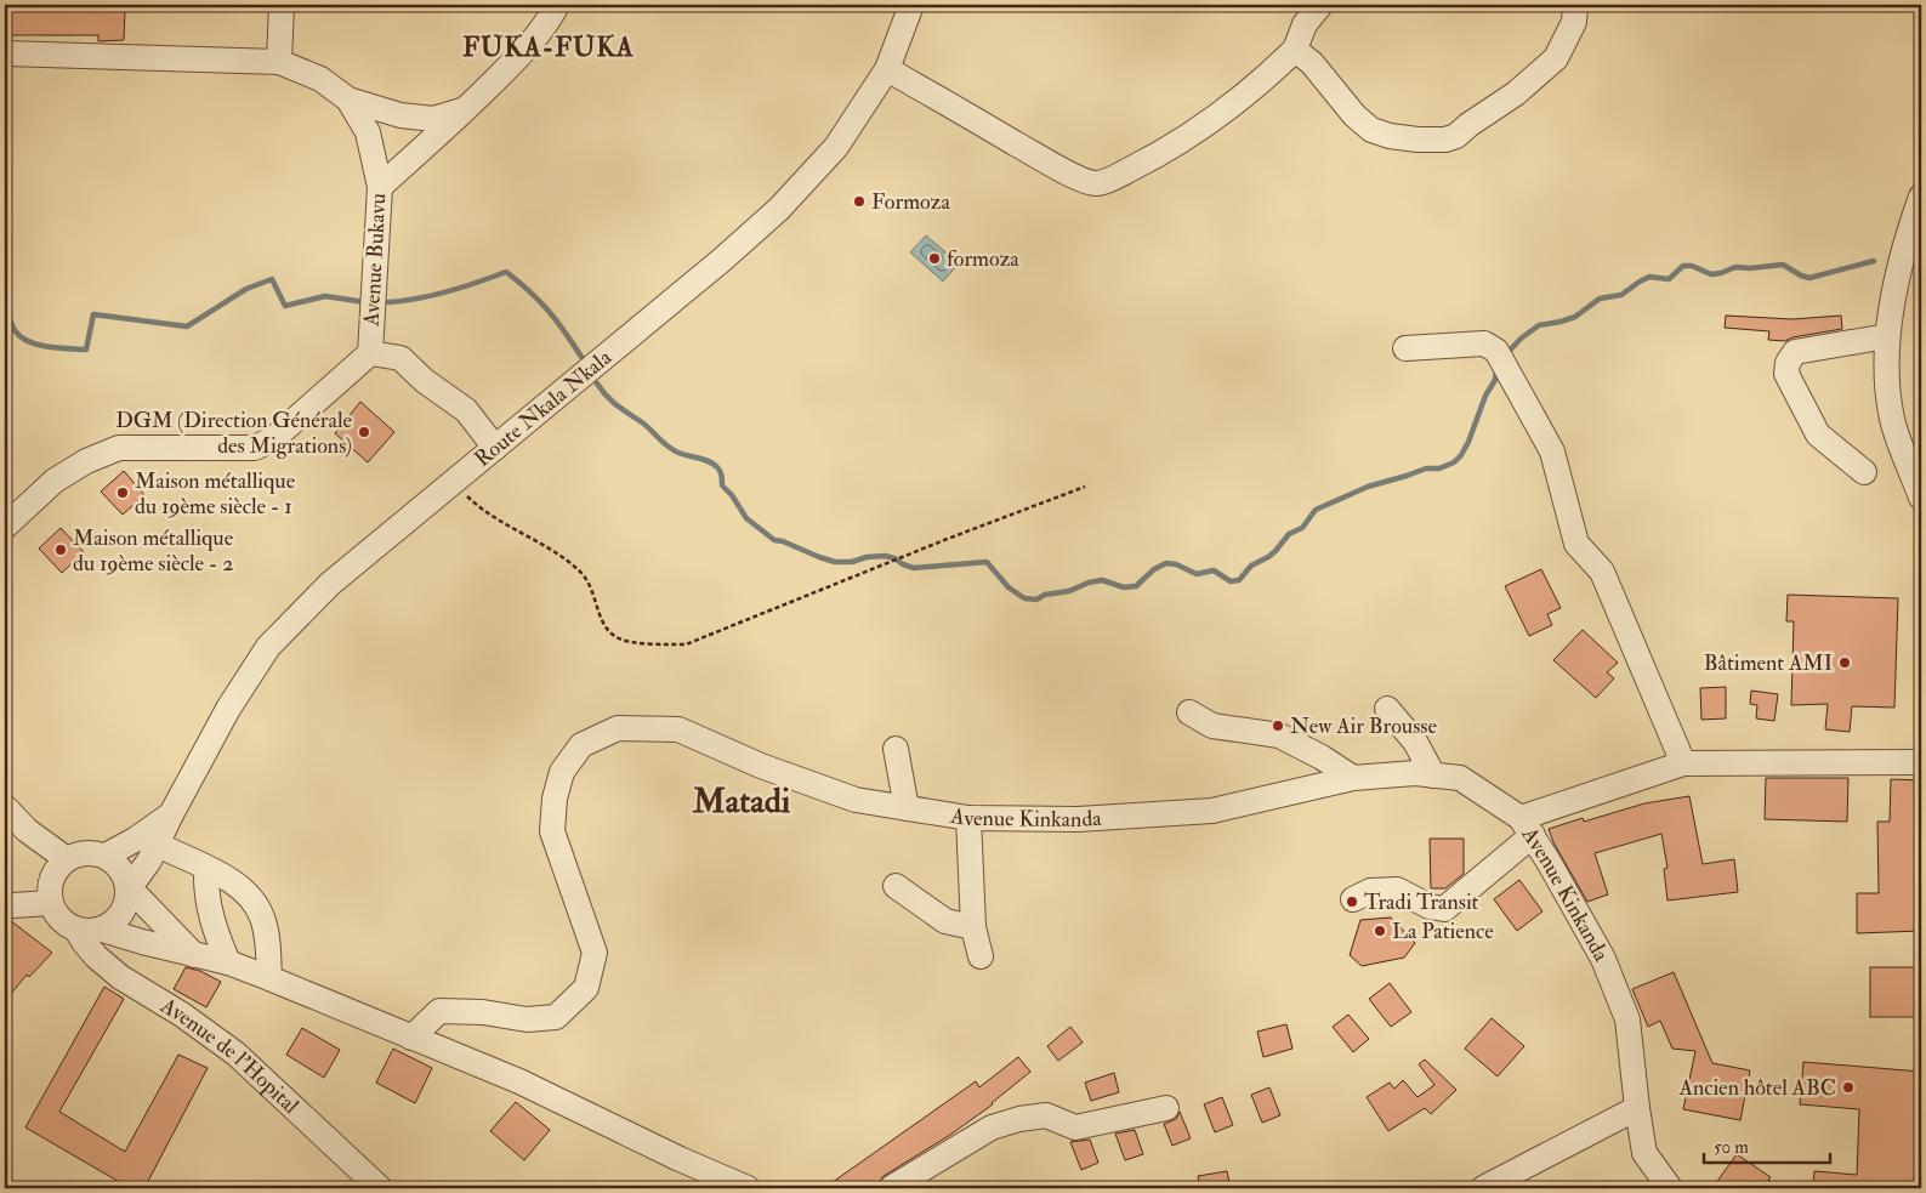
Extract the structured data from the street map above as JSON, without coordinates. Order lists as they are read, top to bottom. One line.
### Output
{"streets":{"street":["Avenue Bukavu","Route Nkala Nkala","Avenue Kinkanda","Avenue de l'Hopital"]},"crossings":[["Route Nkala Nkala","Avenue de l'Hopital"]],"districts":["FUKA-FUKA","Matadi"],"places":["Formoza","formoza","DGM (Direction Générale des Migrations)","Maison métallique du 19ème siècle - 1","Maison métallique du 19ème siècle - 2","Bâtiment AMI","New Air Brousse","Tradi Transit","La Patience","Ancien hôtel ABC"],"scale_bar":"50 m"}
